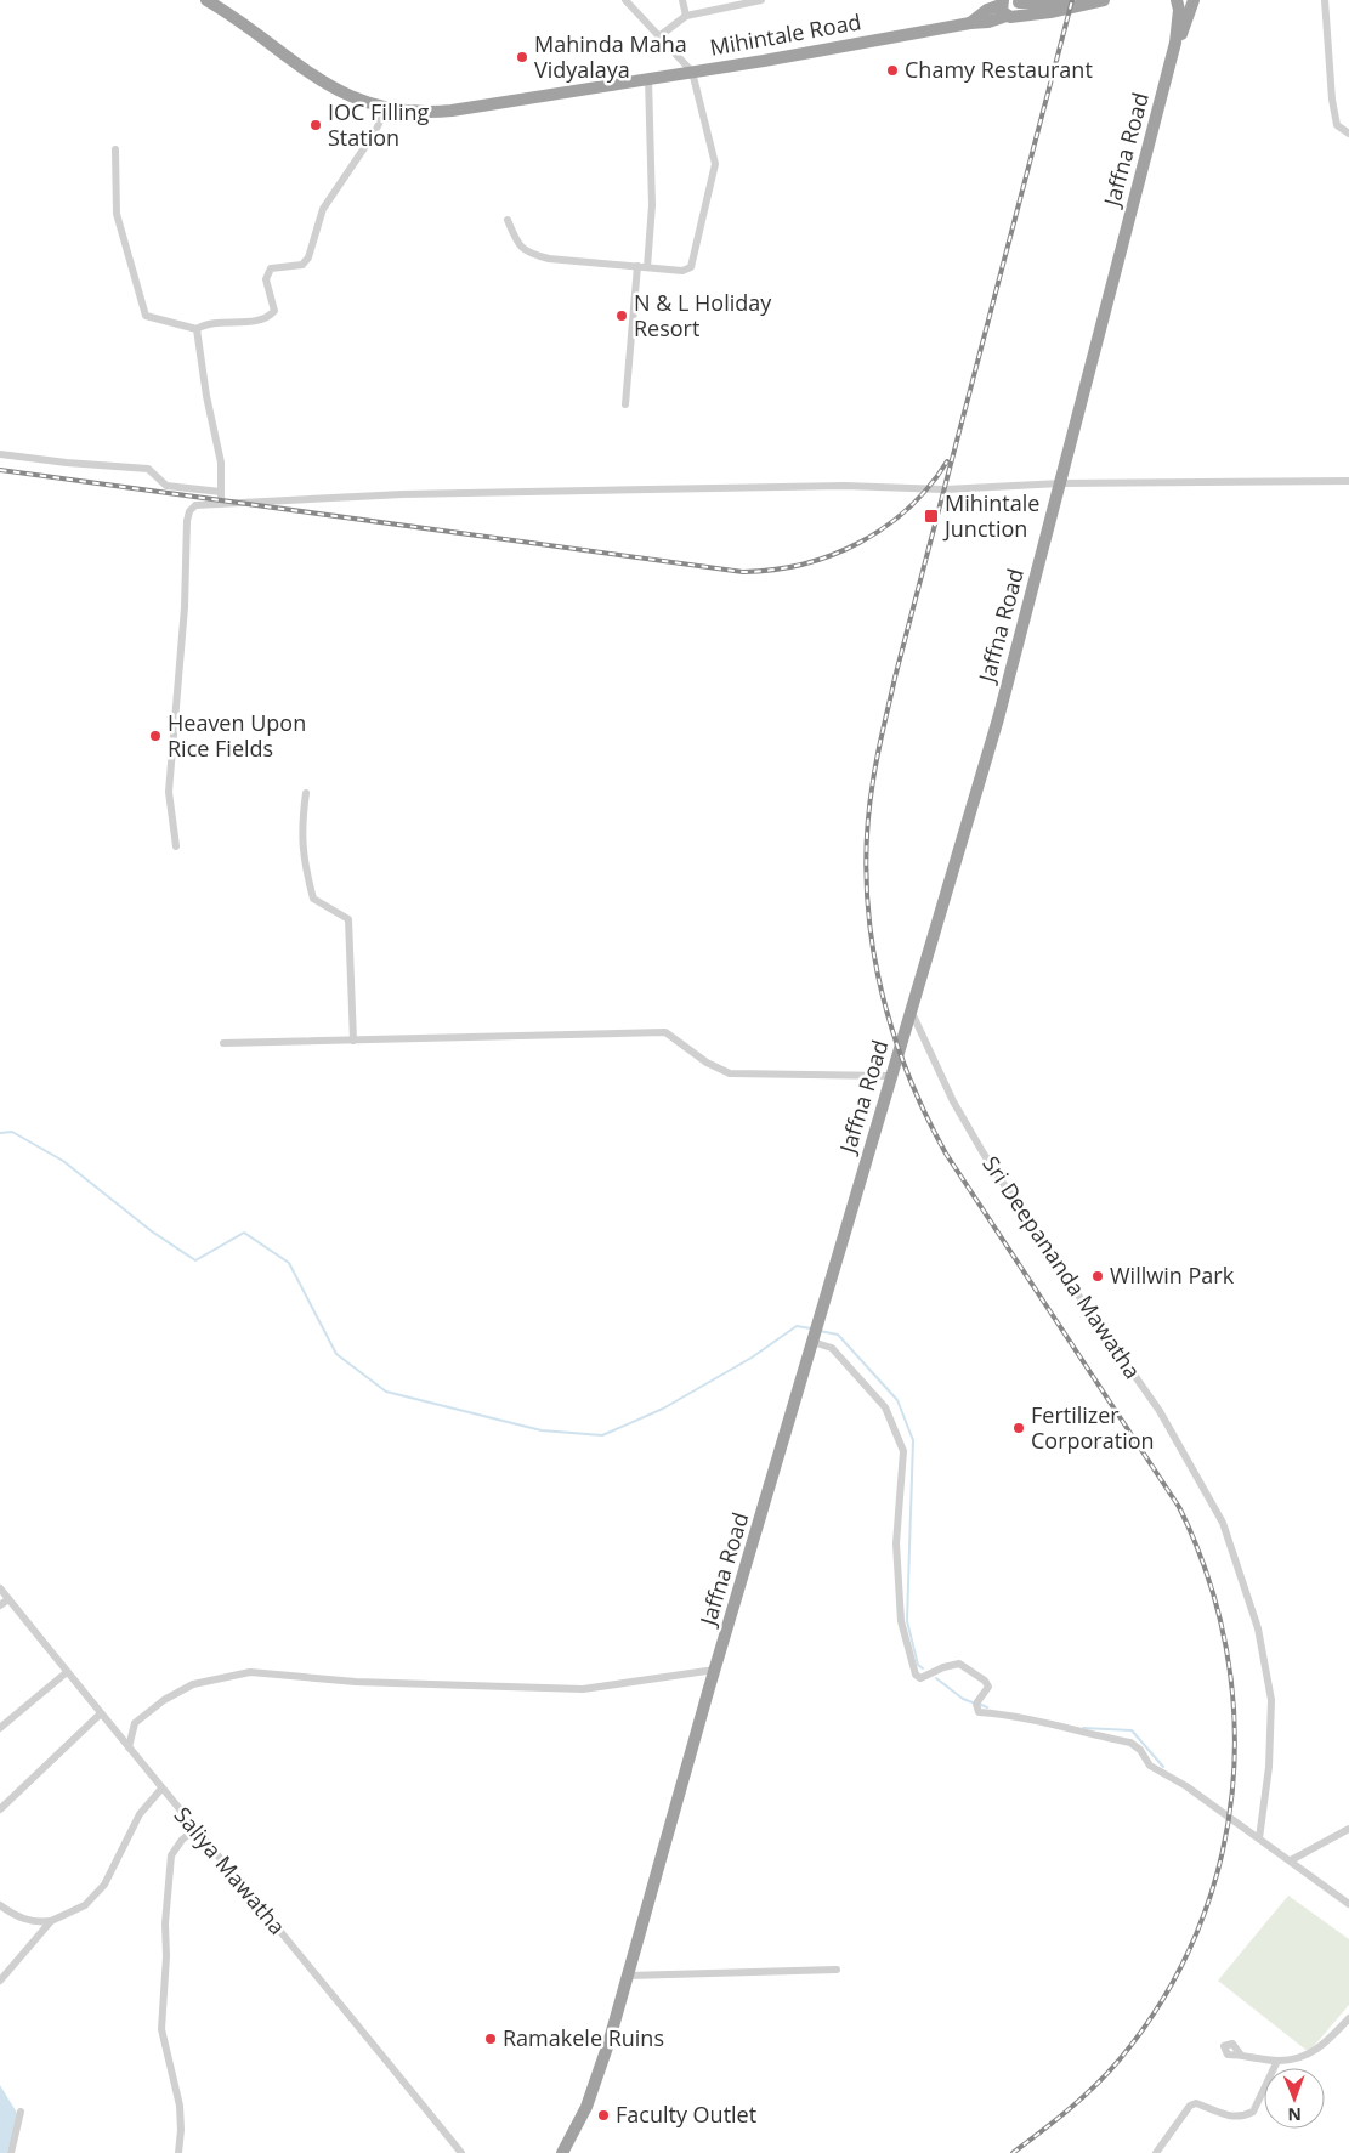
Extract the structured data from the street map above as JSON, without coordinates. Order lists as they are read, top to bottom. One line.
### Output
{"streets":{"highway":["Mihintale Road","Jaffna Road"],"street":["Sri Deepananda Mawatha","Saliya Mawatha"]},"crossings":[["Jaffna Road","Sri Deepananda Mawatha"]],"places":{"other":["Mahinda Maha Vidyalaya","Chamy Restaurant","IOC Filling Station","N & L Holiday Resort","Heaven Upon Rice Fields","Willwin Park","Fertilizer Corporation","Ramakele Ruins","Faculty Outlet"],"transit":["Mihintale Junction"]},"north":"bottom"}
